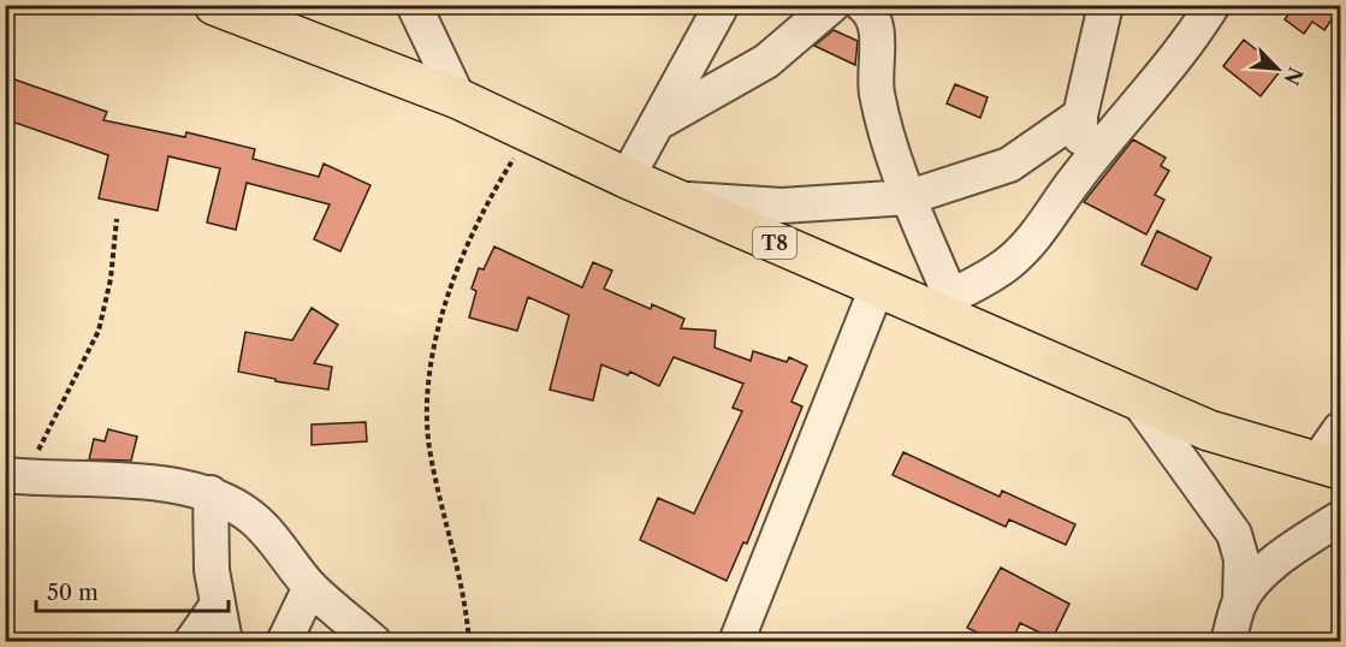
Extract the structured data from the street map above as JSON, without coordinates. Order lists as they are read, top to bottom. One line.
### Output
{"streets":{"highway":["T8"]},"scale_bar":"50 m","north":"bottom right"}
